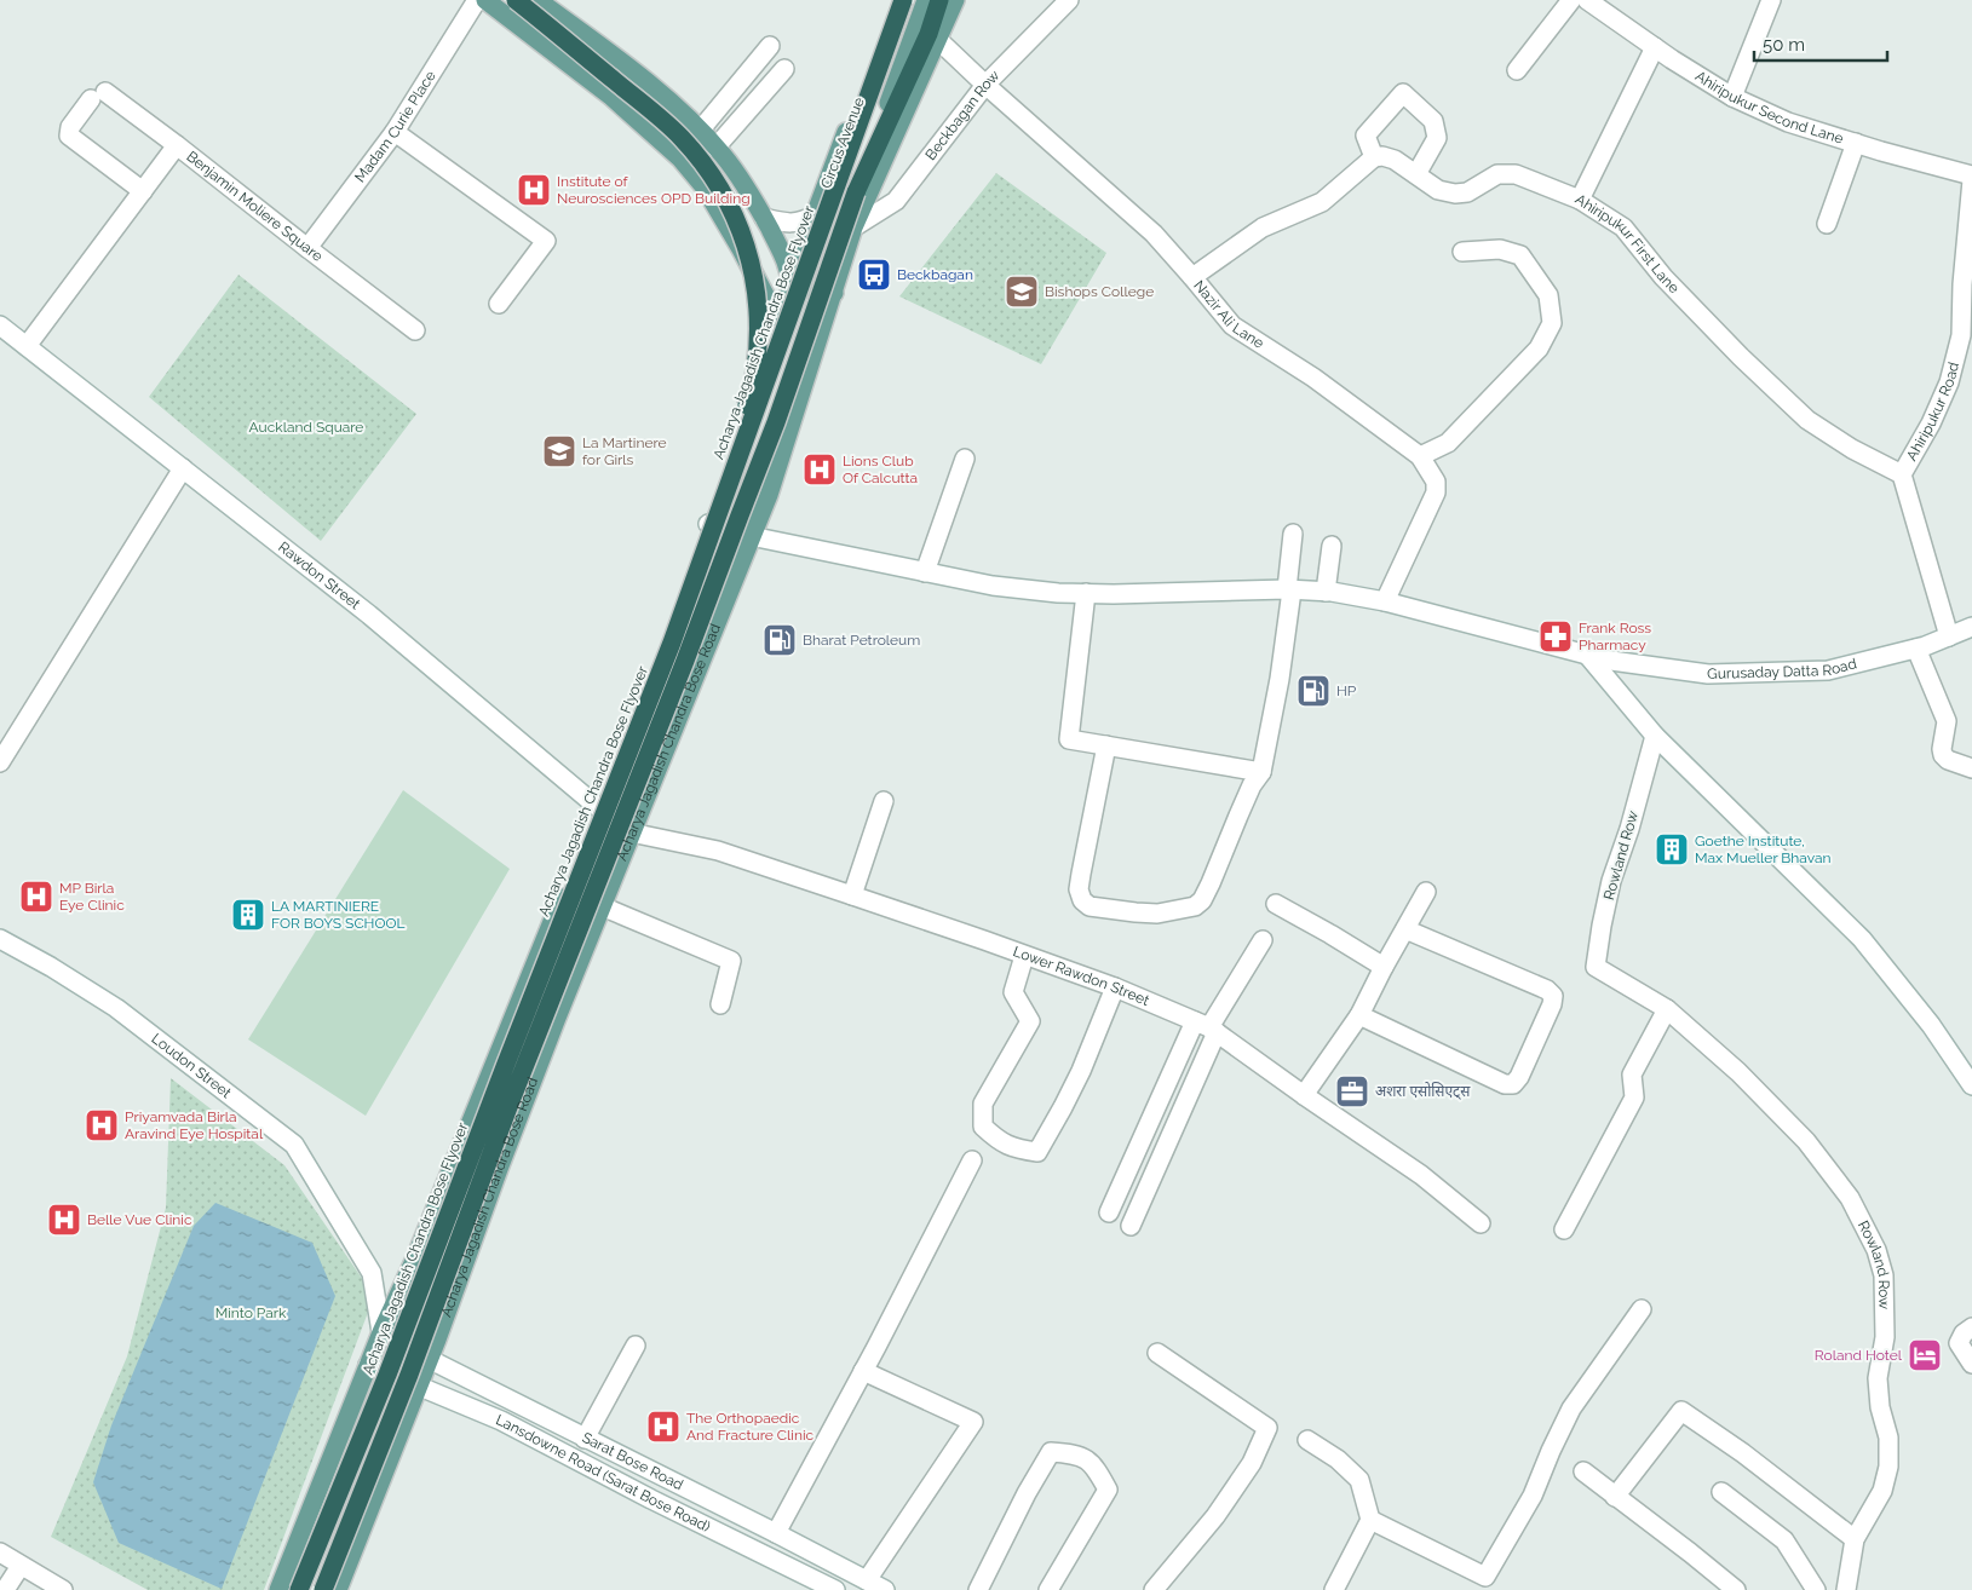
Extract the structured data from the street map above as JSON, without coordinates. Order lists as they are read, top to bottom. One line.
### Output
{"streets":{"highway":["Acharya Jagadish Chandra Bose Flyover"],"main road":["Circus Avenue","Acharya Jagadish Chandra Bose Road"],"street":["Ahiripukur Second Lane","Beckbagan Row","Madam Curie Place","Benjamin Moliere Square","Ahiripukur First Lane","Nazir Ali Lane","Ahiripukur Road","Rawdon Street","Gurusaday Datta Road","Rowland Row","Lower Rawdon Street","Loudon Street","Sarat Bose Road","Lansdowne Road (Sarat Bose Road)"]},"crossings":[["Ahiripukur Second Lane","Ahiripukur Road"],["Beckbagan Row","Nazir Ali Lane"],["Madam Curie Place","Benjamin Moliere Square"],["Benjamin Moliere Square","Rawdon Street"],["Ahiripukur First Lane","Ahiripukur Road"],["Nazir Ali Lane","Gurusaday Datta Road"],["Ahiripukur Road","Gurusaday Datta Road"],["Rawdon Street","Acharya Jagadish Chandra Bose Road"],["Rawdon Street","Lower Rawdon Street"],["Gurusaday Datta Road","Acharya Jagadish Chandra Bose Road"],["Acharya Jagadish Chandra Bose Road","Lower Rawdon Street"],["Acharya Jagadish Chandra Bose Road","Sarat Bose Road"],["Acharya Jagadish Chandra Bose Road","Lansdowne Road (Sarat Bose Road)"],["Loudon Street","Sarat Bose Road"]],"parks":["Auckland Square","Minto Park"],"places":{"hospital":["Institute of Neurosciences OPD Building","Lions Club Of Calcutta","MP Birla Eye Clinic","Priyamvada Birla Aravind Eye Hospital","Belle Vue Clinic","The Orthopaedic And Fracture Clinic"],"bus stop":["Beckbagan"],"school or university":["Bishops College","La Martinere for Girls"],"pharmacy":["Frank Ross Pharmacy"],"fuel station":["Bharat Petroleum","HP"],"building":["Goethe Institute, Max Mueller Bhavan","LA MARTINIERE FOR BOYS SCHOOL"],"office":["अशरा एसोसिएट्स"],"hotel":["Roland Hotel"]},"scale_bar":"50 m"}
